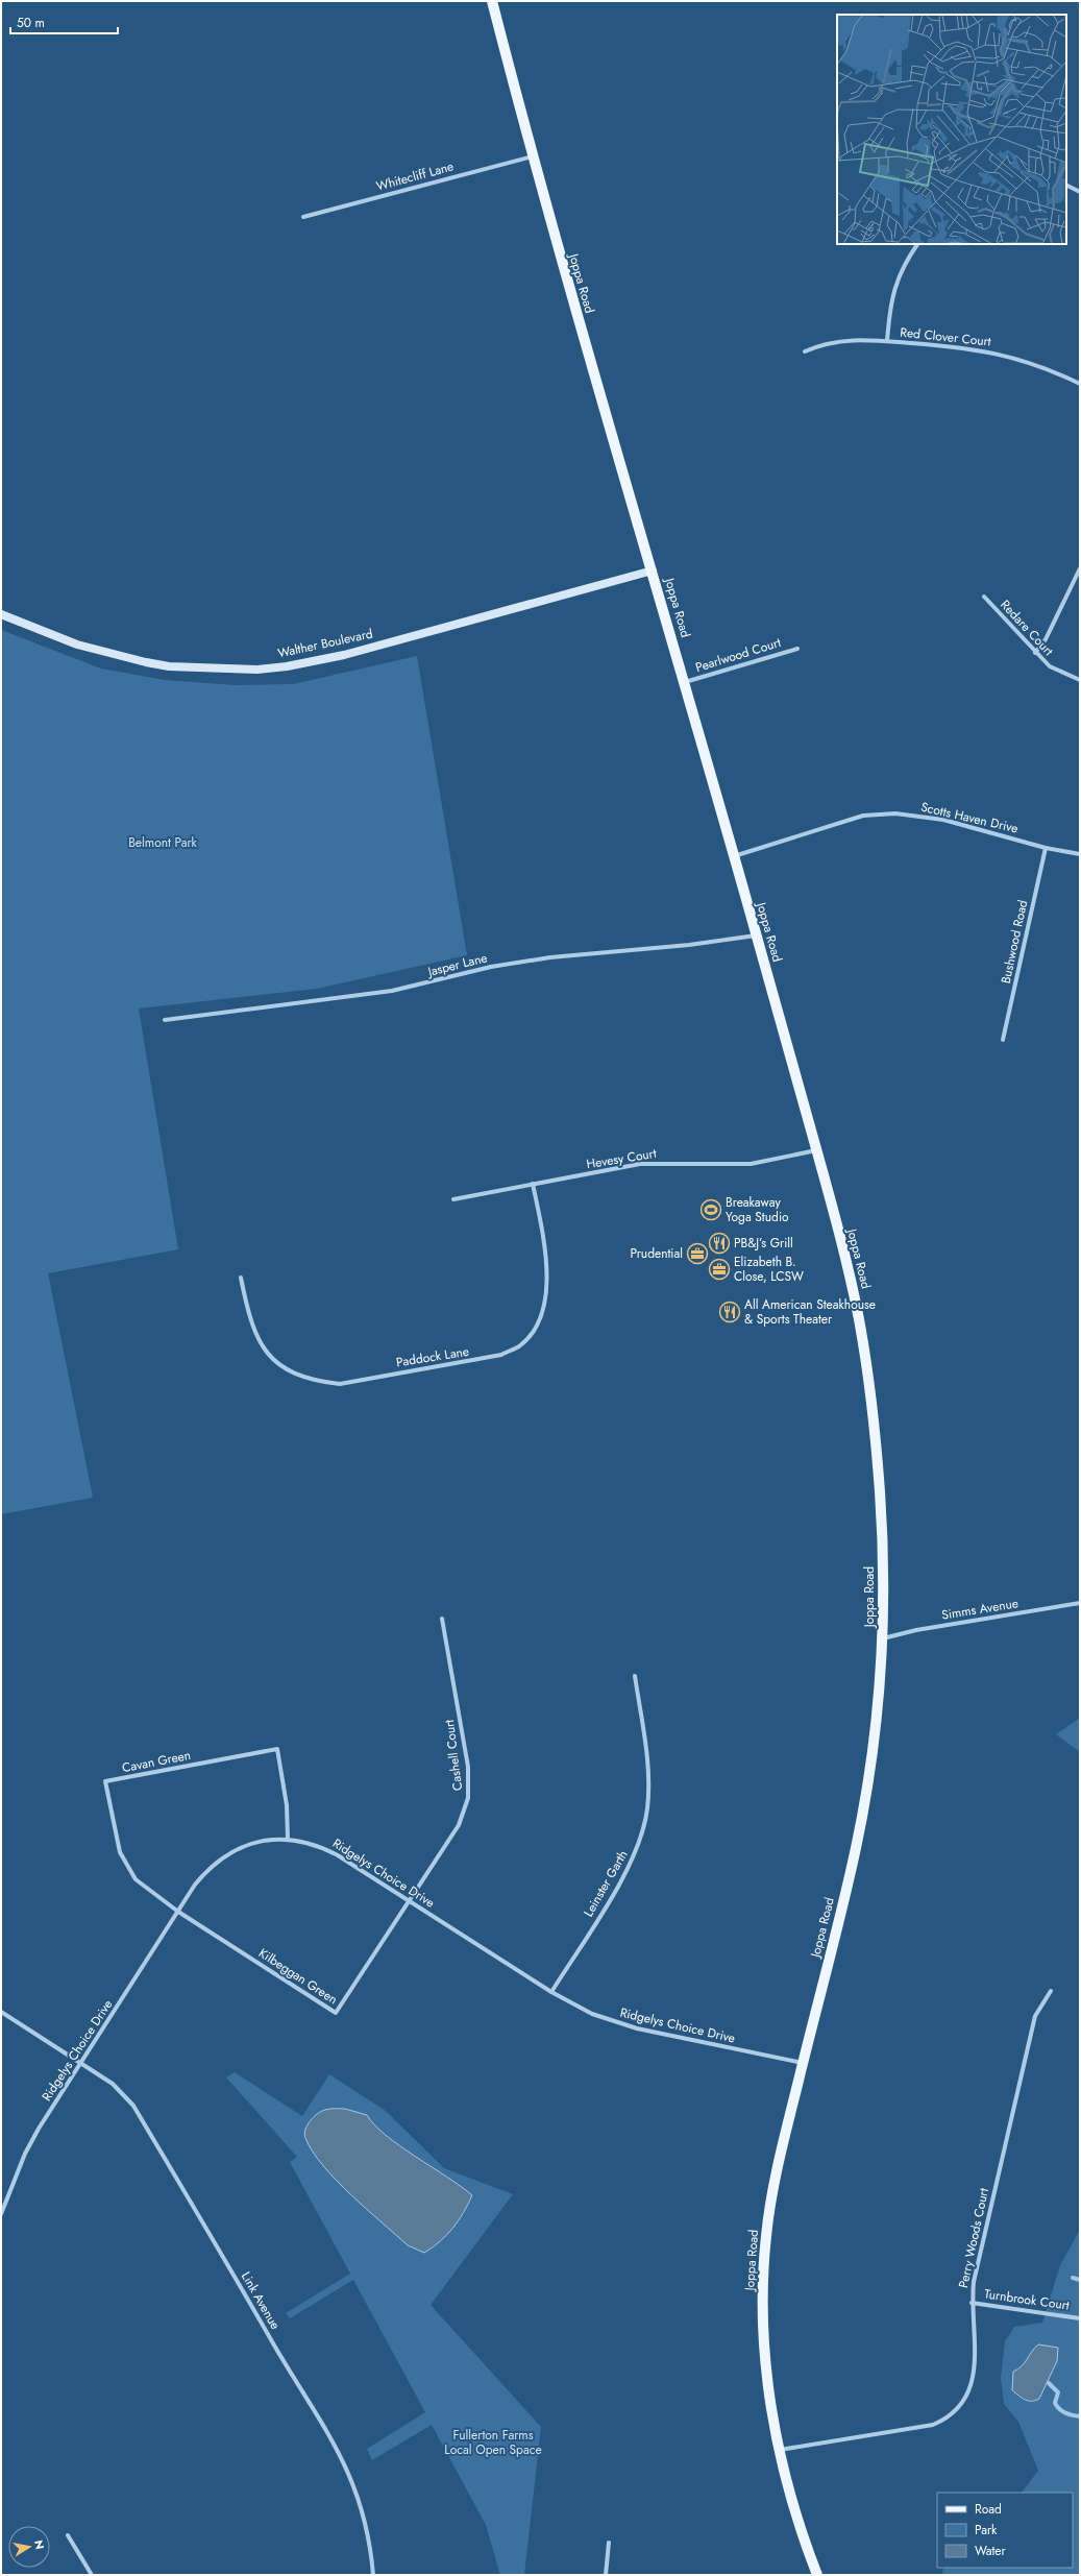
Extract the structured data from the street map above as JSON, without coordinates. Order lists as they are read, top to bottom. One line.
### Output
{"streets":{"main road":["Joppa Road","Walther Boulevard"],"street":["Whitecliff Lane","Red Clover Court","Redare Court","Pearlwood Court","Scotts Haven Drive","Bushwood Road","Jasper Lane","Hevesy Court","Paddock Lane","Simms Avenue","Cashell Court","Cavan Green","Ridgelys Choice Drive","Leinster Garth","Kilbeggan Green","Perry Woods Court","Turnbrook Court","Link Avenue"]},"crossings":[["Whitecliff Lane","Joppa Road"],["Joppa Road","Walther Boulevard"],["Joppa Road","Pearlwood Court"],["Joppa Road","Scotts Haven Drive"],["Joppa Road","Jasper Lane"],["Joppa Road","Hevesy Court"],["Joppa Road","Simms Avenue"],["Joppa Road","Ridgelys Choice Drive"],["Joppa Road","Perry Woods Court"],["Scotts Haven Drive","Bushwood Road"],["Hevesy Court","Paddock Lane"],["Cashell Court","Ridgelys Choice Drive"],["Cashell Court","Kilbeggan Green"],["Cavan Green","Ridgelys Choice Drive"],["Cavan Green","Kilbeggan Green"],["Ridgelys Choice Drive","Leinster Garth"],["Ridgelys Choice Drive","Kilbeggan Green"],["Ridgelys Choice Drive","Link Avenue"],["Perry Woods Court","Turnbrook Court"]],"parks":["Belmont Park","Fullerton Farms Local Open Space"],"places":{"sports":["Breakaway Yoga Studio"],"restaurant":["PB&J’s Grill","All American Steakhouse & Sports Theater"],"office":["Prudential","Elizabeth B. Close, LCSW"]},"legend":["Road","Park","Water"],"scale_bar":"50 m","north":"right"}
